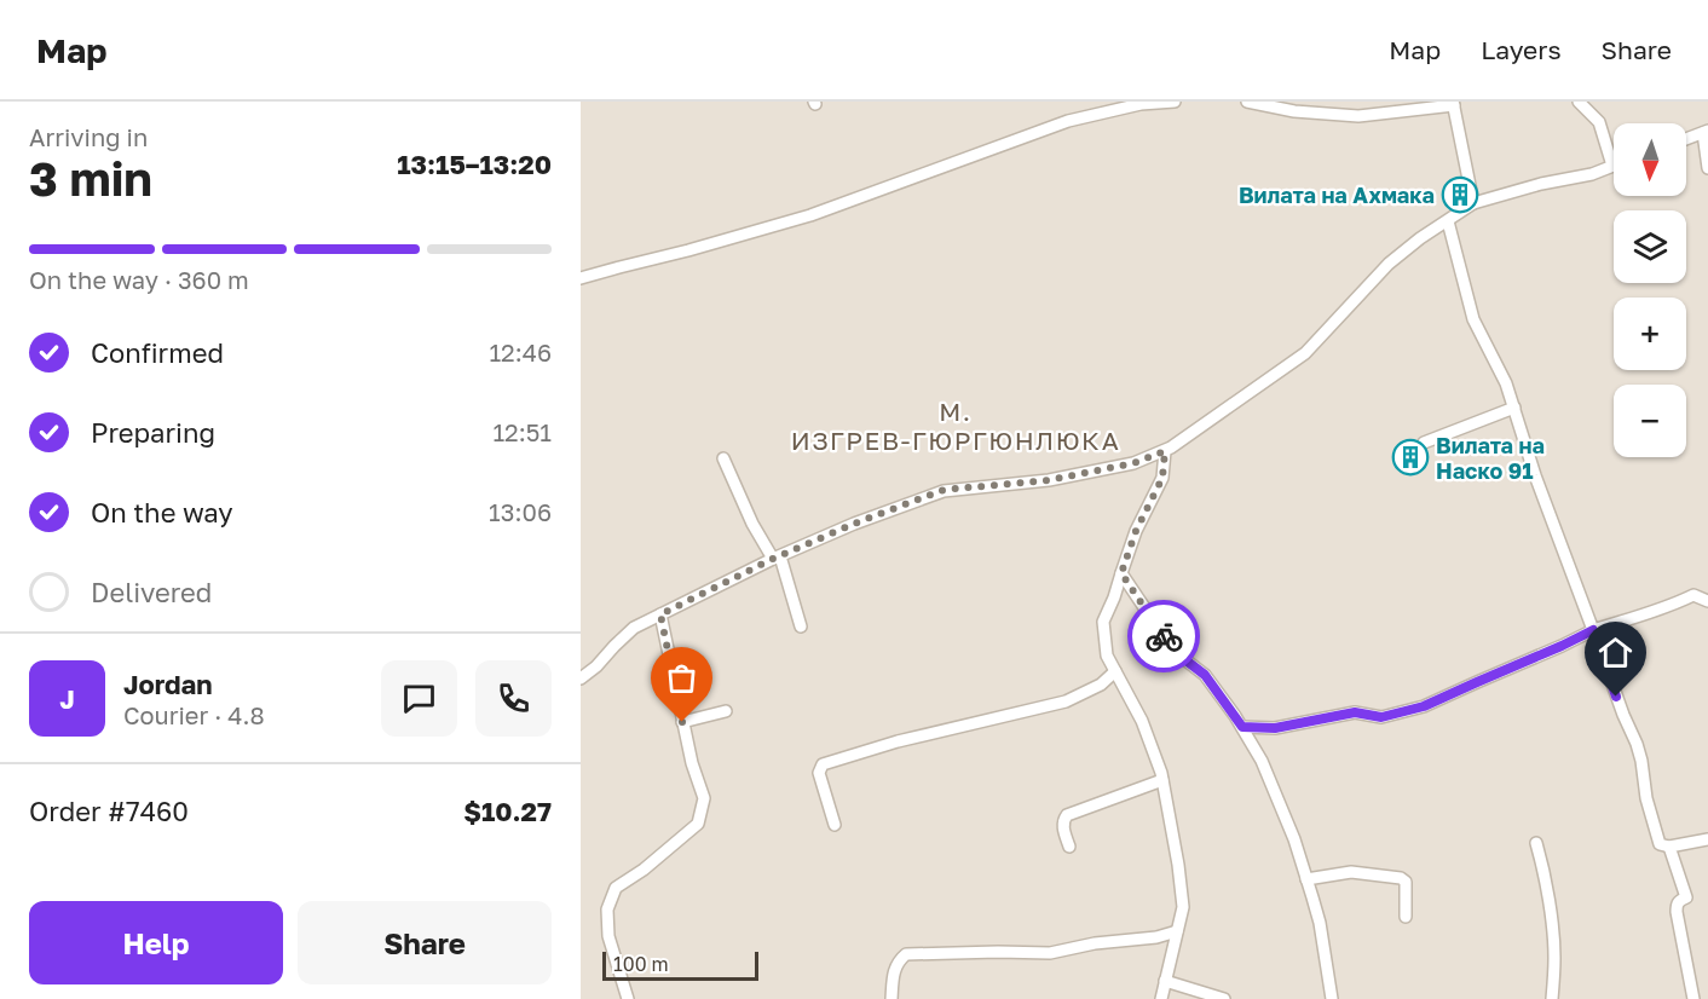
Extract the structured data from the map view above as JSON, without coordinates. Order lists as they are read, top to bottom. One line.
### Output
{"districts":["М. ИЗГРЕВ-ГЮРГЮНЛЮКА"],"places":{"building":["Вилата на Ахмака","Вилата на Наско 91"]},"scale_bar":"100 m","north":"bottom","page":{"header":"Map","nav":["Map","Layers","Share"],"heading":["3 min","Arriving in","13:15–13:20"],"panel":["Jordan","Courier · 4.8","Order #7460","$10.27"],"map_buttons":["+","−"],"bar":"On the way · 360 m","list":[["Confirmed","12:46"],["Preparing","12:51"],["On the way","13:06"],"Delivered"],"round":"J","buttons":["Help","Share"],"scale":"100 m"}}
